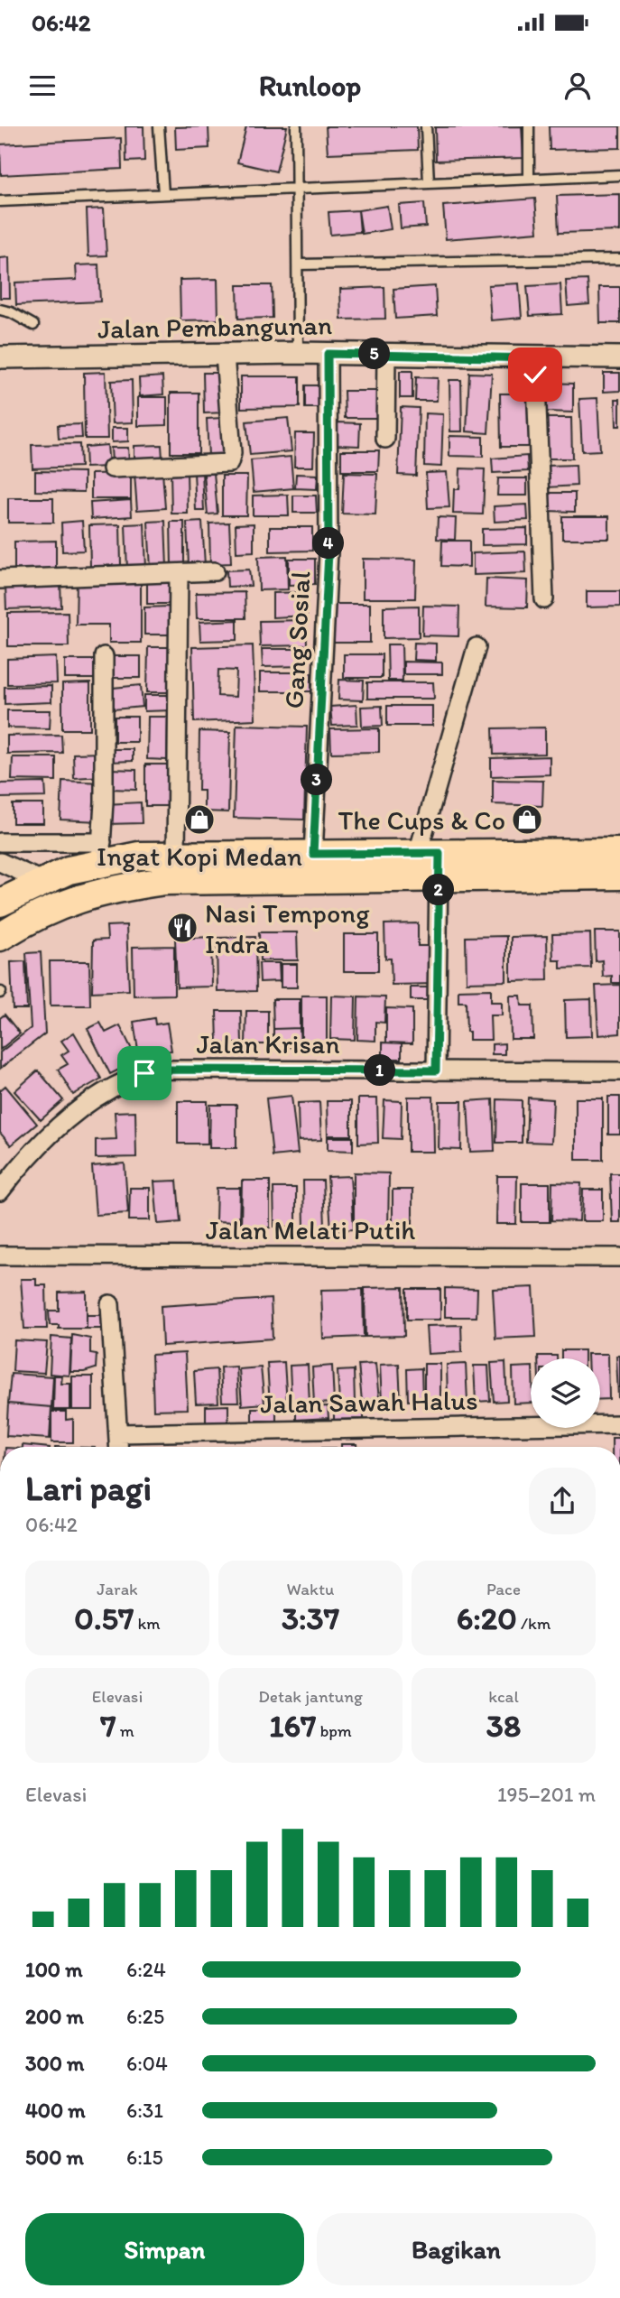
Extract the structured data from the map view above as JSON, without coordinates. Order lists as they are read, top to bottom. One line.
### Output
{"streets":{"street":["Jalan Pembangunan","Gang Sosial","Jalan Krisan","Jalan Melati Putih","Jalan Sawah Halus"]},"crossings":[["Jalan Pembangunan","Gang Sosial"]],"places":{"shop":["Ingat Kopi Medan","The Cups & Co"],"restaurant":["Nasi Tempong Indra"]},"page":{"status":"06:42","header":"Runloop","pins":["5","4","3","2","1"],"heading":["Lari pagi","06:42"],"stats":[["Jarak","0.57 km"],["Waktu","3:37"],["Pace","6:20 /km"],["Elevasi","7 m"],["Detak jantung","167 bpm"],["kcal","38"]],"chart":["Elevasi","195–201 m"],"list":[{"name":"100 m","note":"6:24"},{"name":"200 m","note":"6:25"},{"name":"300 m","note":"6:04"},{"name":"400 m","note":"6:31"},{"name":"500 m","note":"6:15"}],"buttons":["Simpan","Bagikan"]}}
